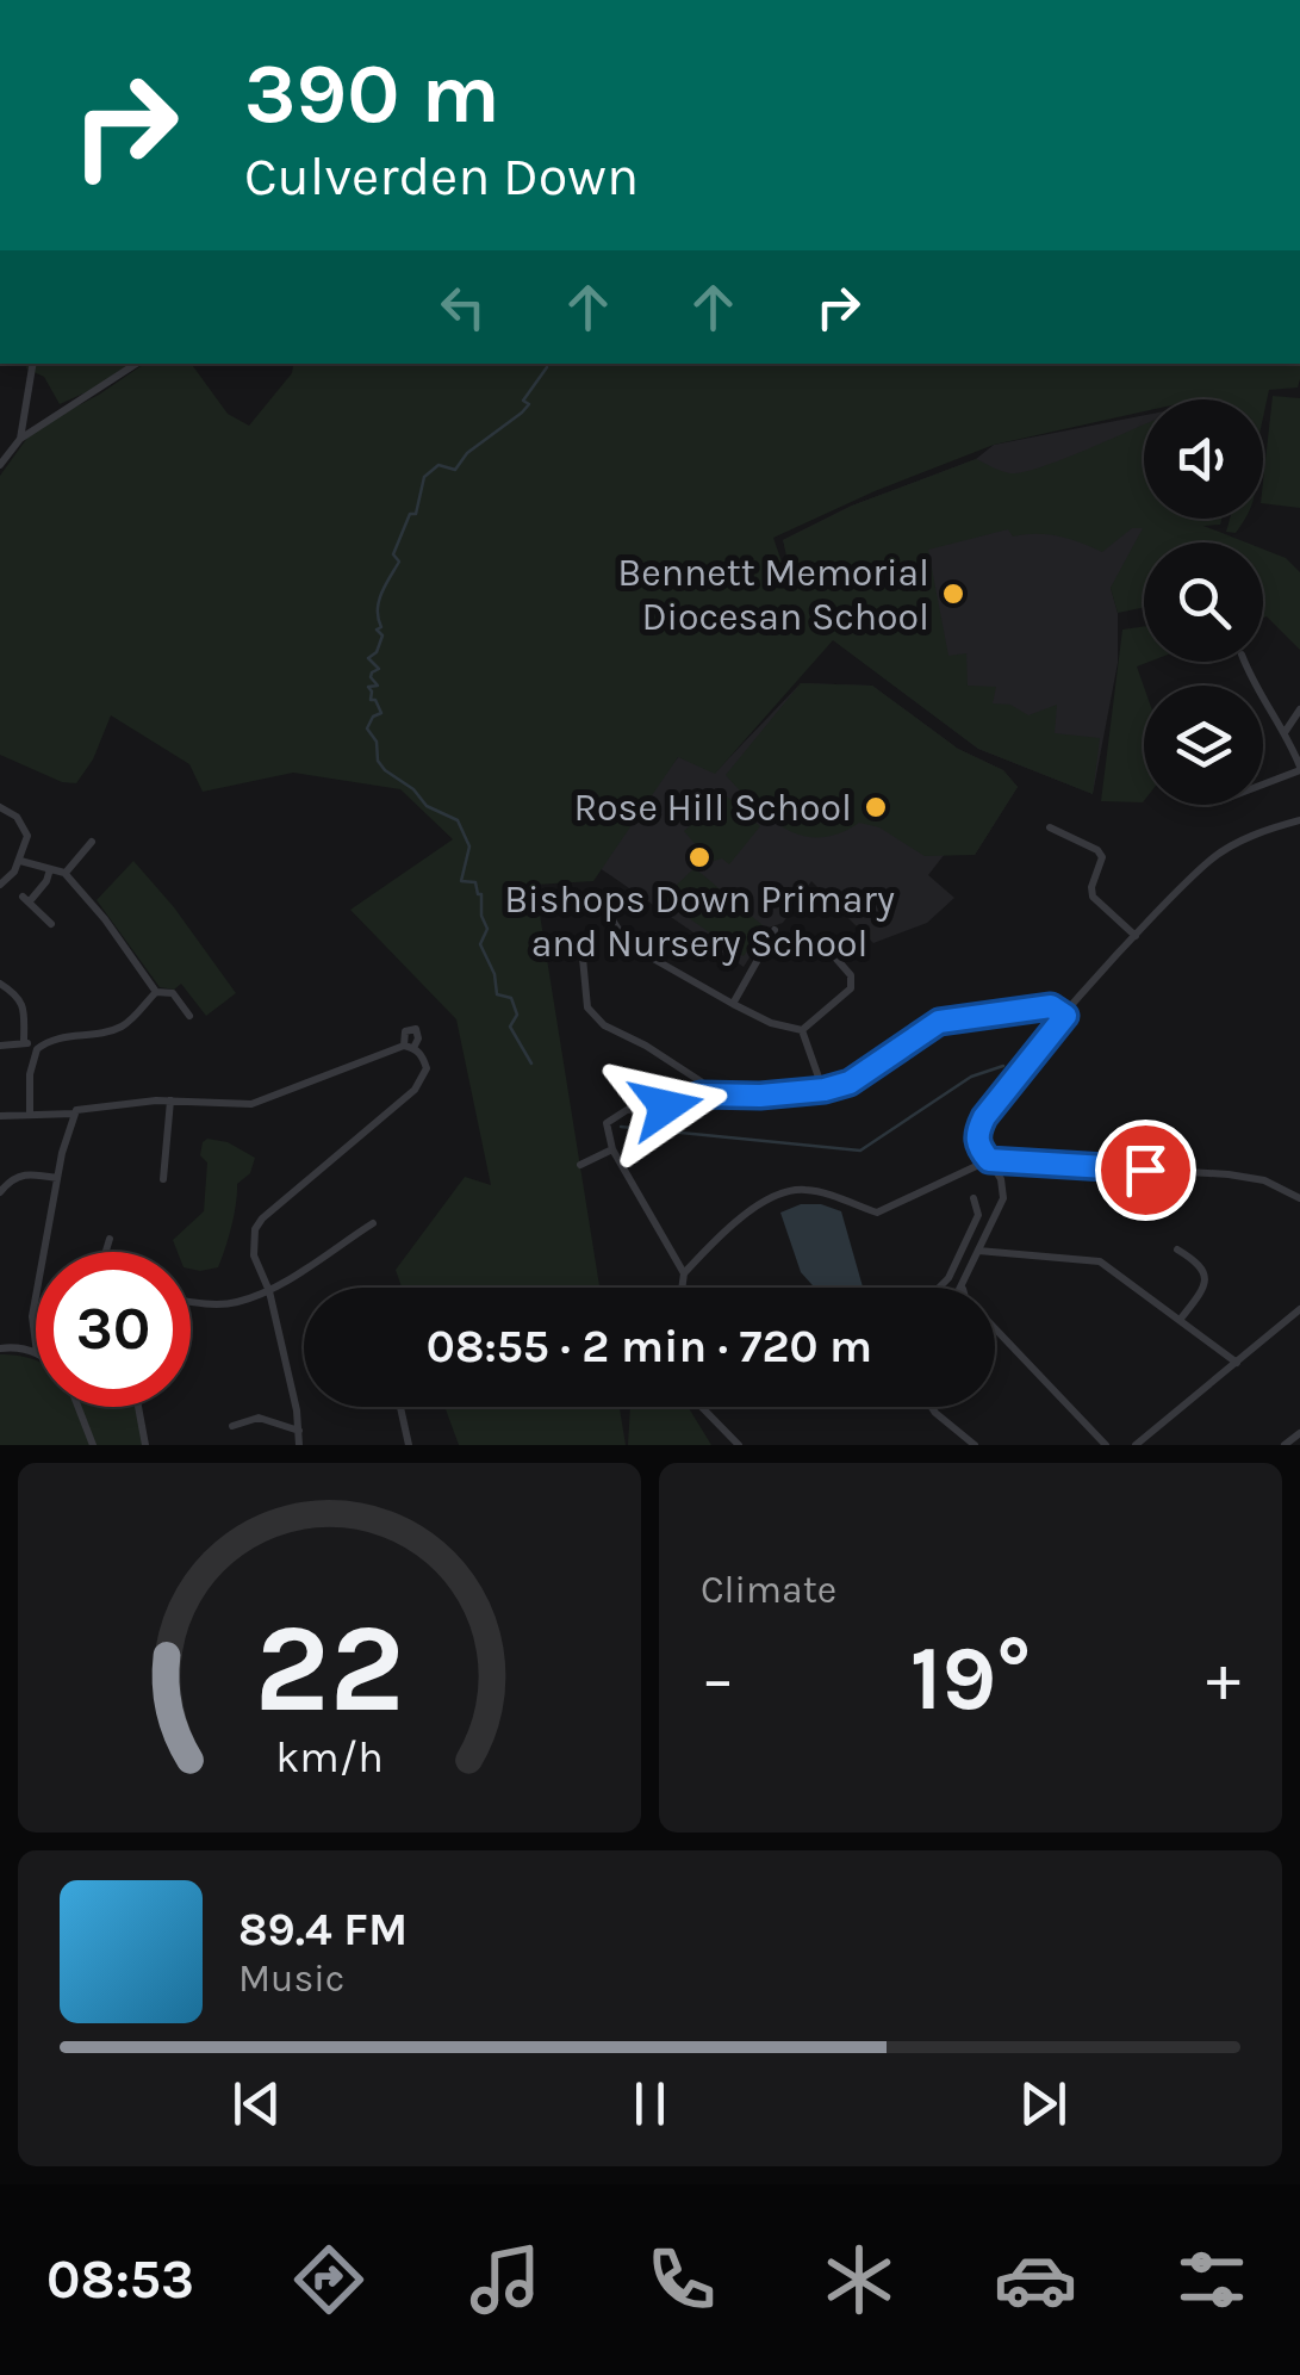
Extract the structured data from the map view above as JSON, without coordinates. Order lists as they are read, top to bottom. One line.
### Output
{"places":["Bennett Memorial Diocesan School","Rose Hill School","Bishops Down Primary and Nursery School"],"page":{"turn":["390 m","Culverden Down"],"limit":"30","trip":"08:55 · 2 min · 720 m","tile":"Climate","heat":["−","19°","+"],"song":["89.4 FM","Music"],"tabs":"08:53","gauge":["22","km/h"]}}
